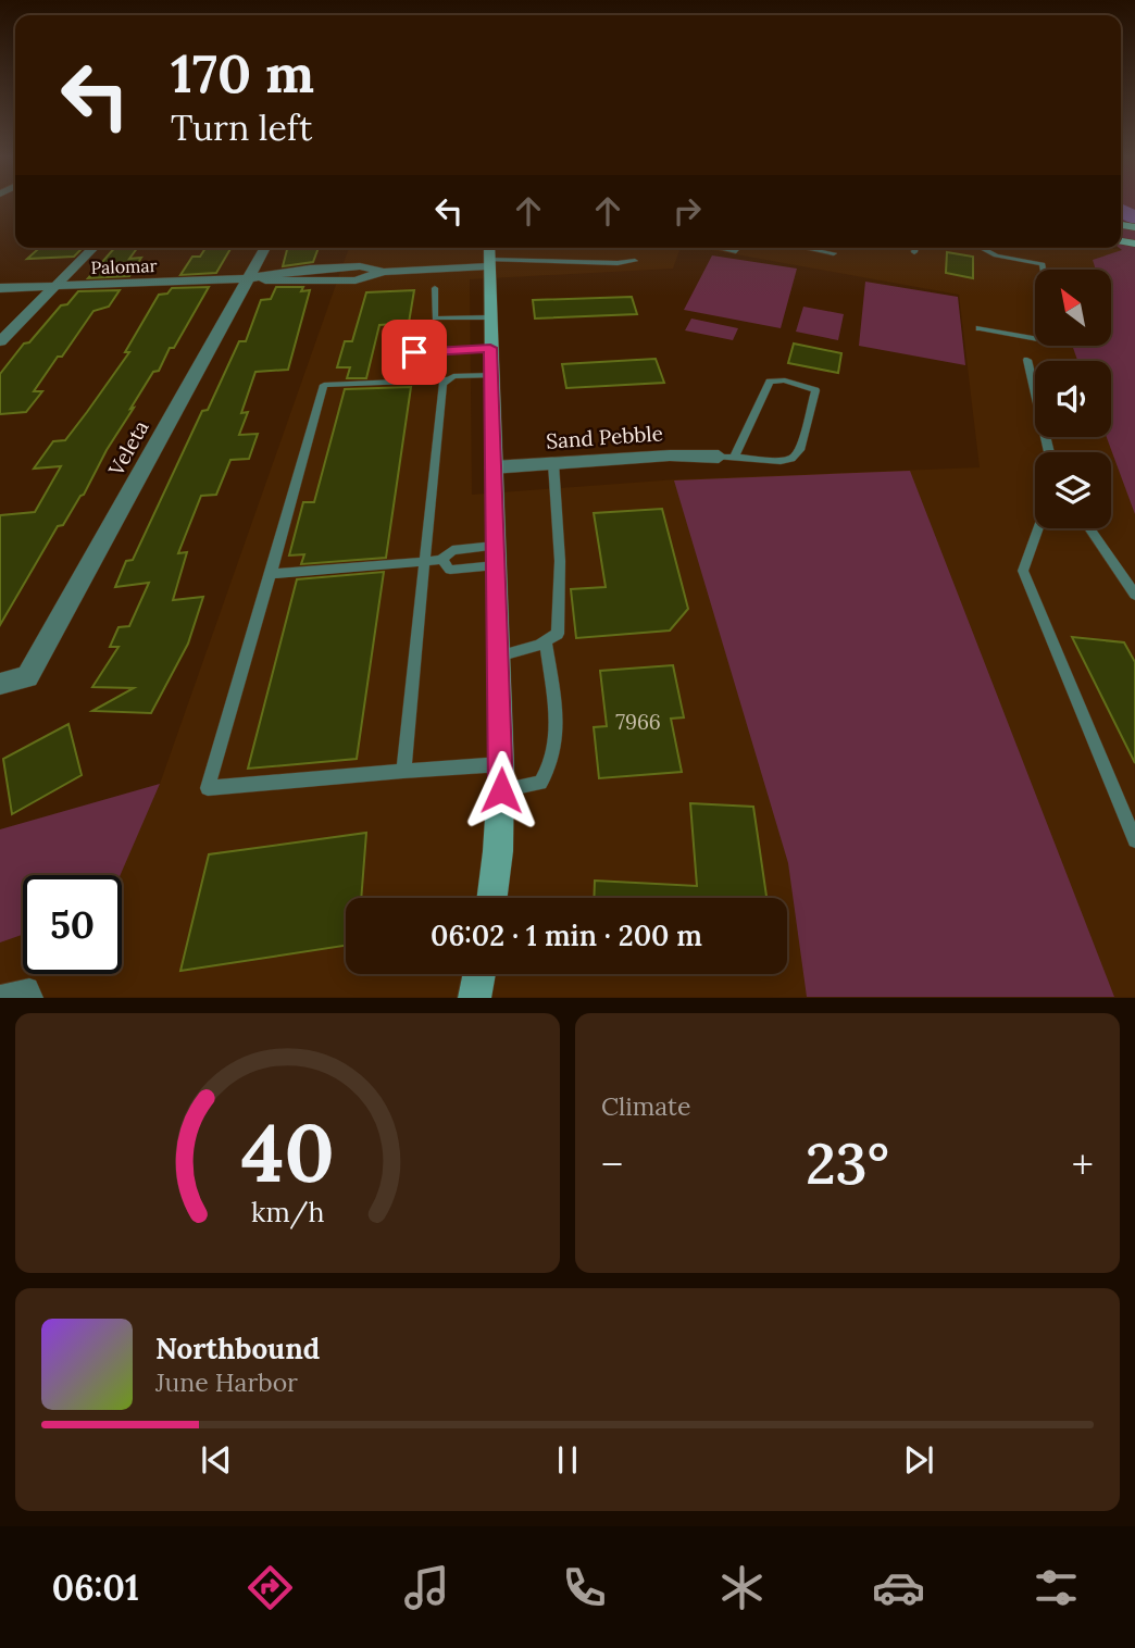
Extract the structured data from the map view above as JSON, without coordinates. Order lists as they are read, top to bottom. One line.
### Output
{"streets":{"street":["Palomar","Sand Pebble","Veleta"]},"crossings":[["Palomar","Veleta"]],"house_numbers":["7966"],"north":"top left","page":{"turn":["170 m","Turn left"],"limit":"50","trip":"06:02 · 1 min · 200 m","tile":"Climate","heat":["−","23°","+"],"song":["Northbound","June Harbor"],"tabs":"06:01","gauge":["40","km/h"]}}
